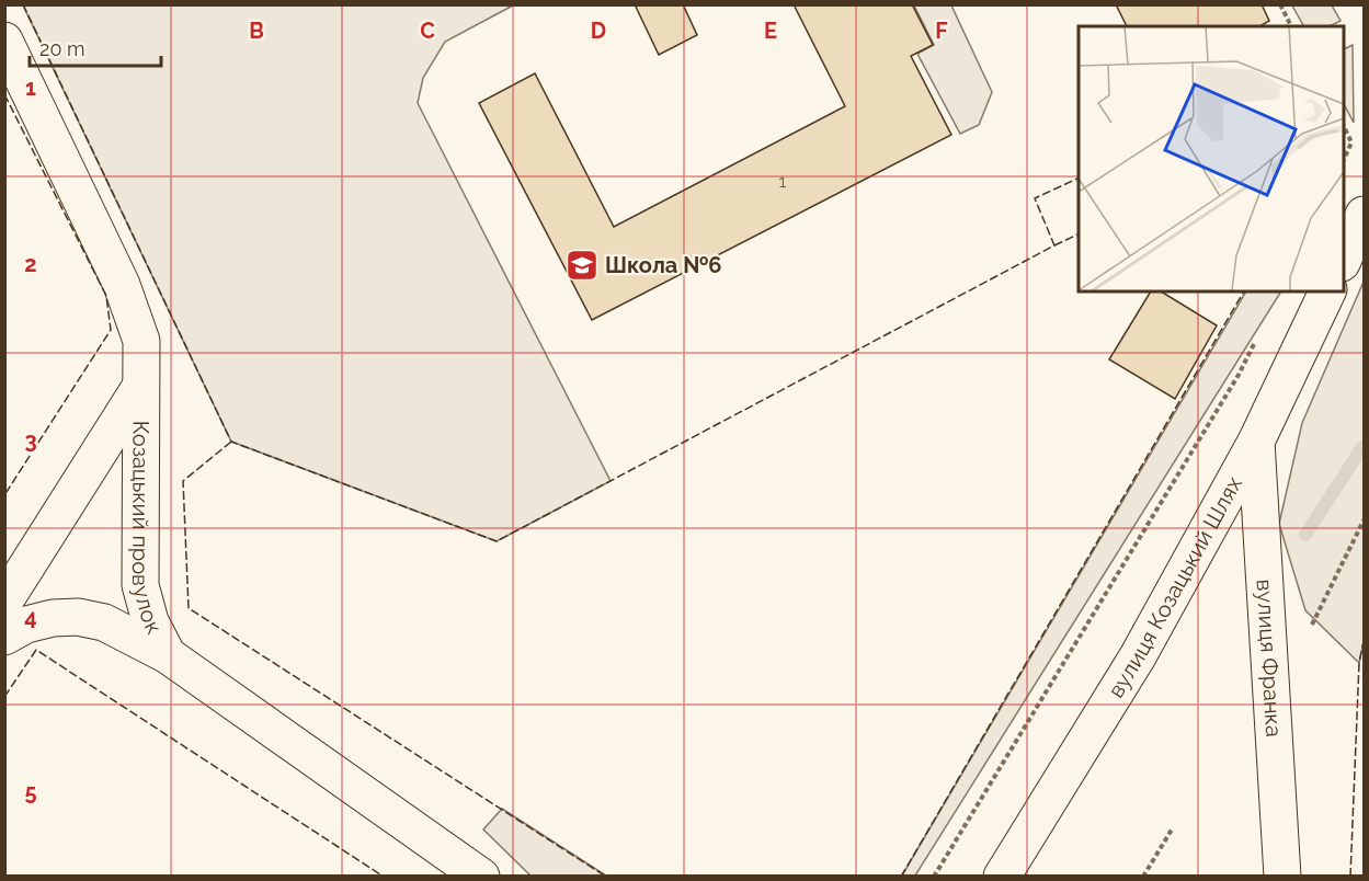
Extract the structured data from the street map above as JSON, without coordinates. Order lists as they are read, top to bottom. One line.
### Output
{"streets":{"street":["Козацький провулок","вулиця Козацький Шлях","вулиця Франка"]},"crossings":[["вулиця Козацький Шлях","вулиця Франка"]],"places":{"school or university":["Школа №6"]},"house_numbers":["1"],"scale_bar":"20 m","grid":{"columns":["B","C","D","E","F"],"rows":["1","2","3","4","5"]}}
